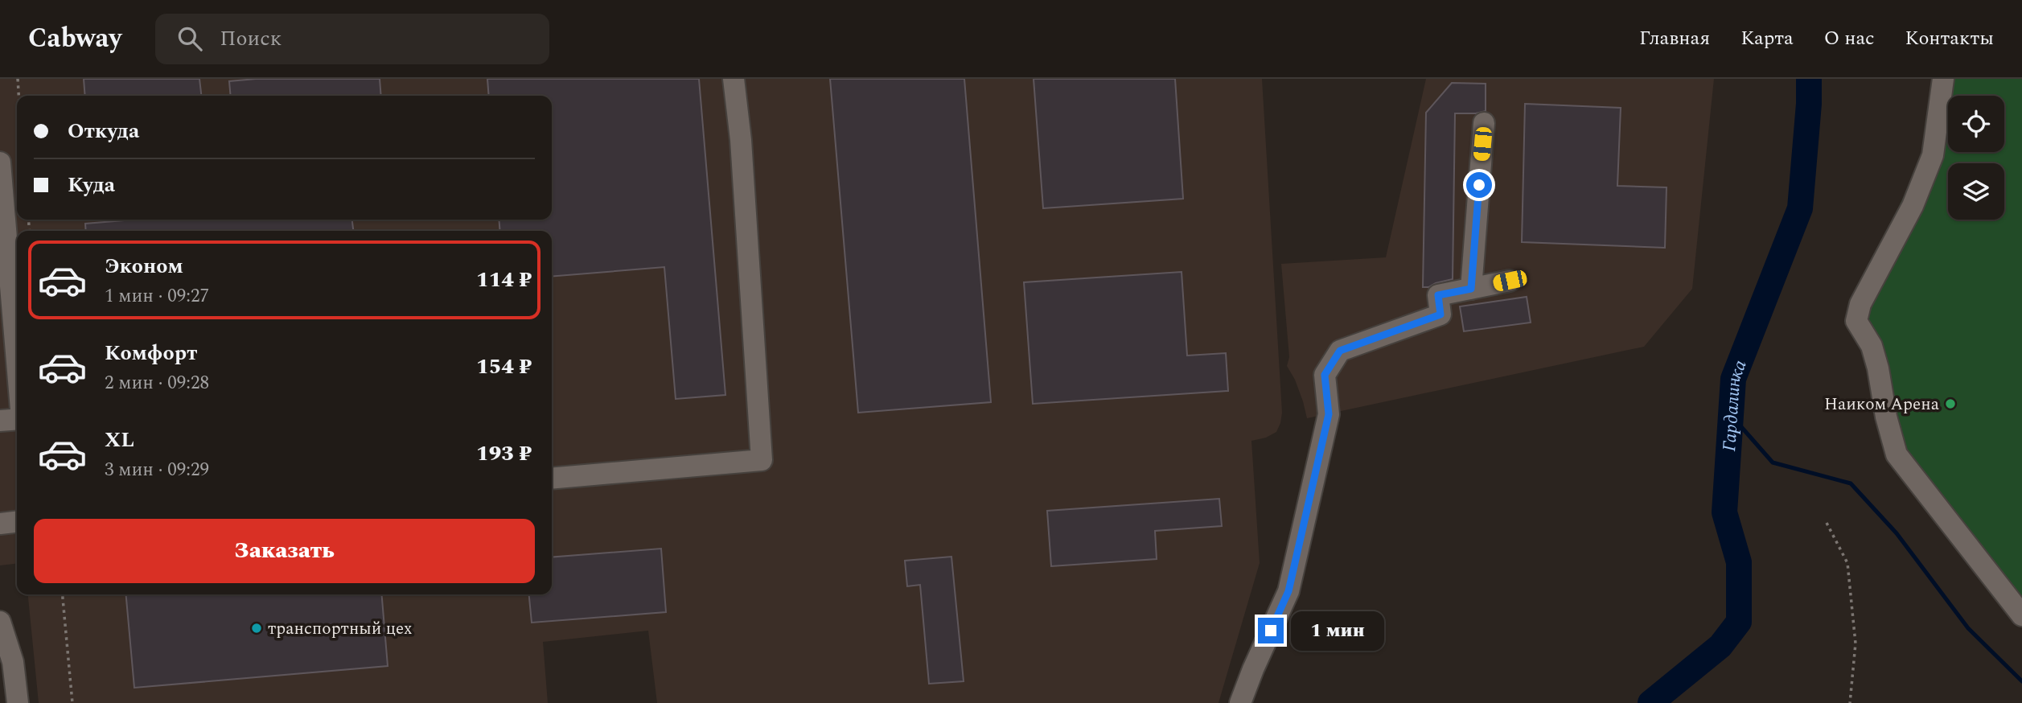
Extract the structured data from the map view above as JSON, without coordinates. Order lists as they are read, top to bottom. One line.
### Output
{"water":["Гардалинка"],"places":["Наиком Арена","транспортный цех"],"page":{"header":"Cabway","search":"Поиск","nav":["Главная","Карта","О нас","Контакты"],"banner":["Откуда","Куда"],"list":[{"name":"Эконом","note":"1 мин · 09:27","value":"114 ₽"},{"name":"Комфорт","note":"2 мин · 09:28","value":"154 ₽"},{"name":"XL","note":"3 мин · 09:29","value":"193 ₽"}],"buttons":"Заказать","bubble":"1 мин"}}
